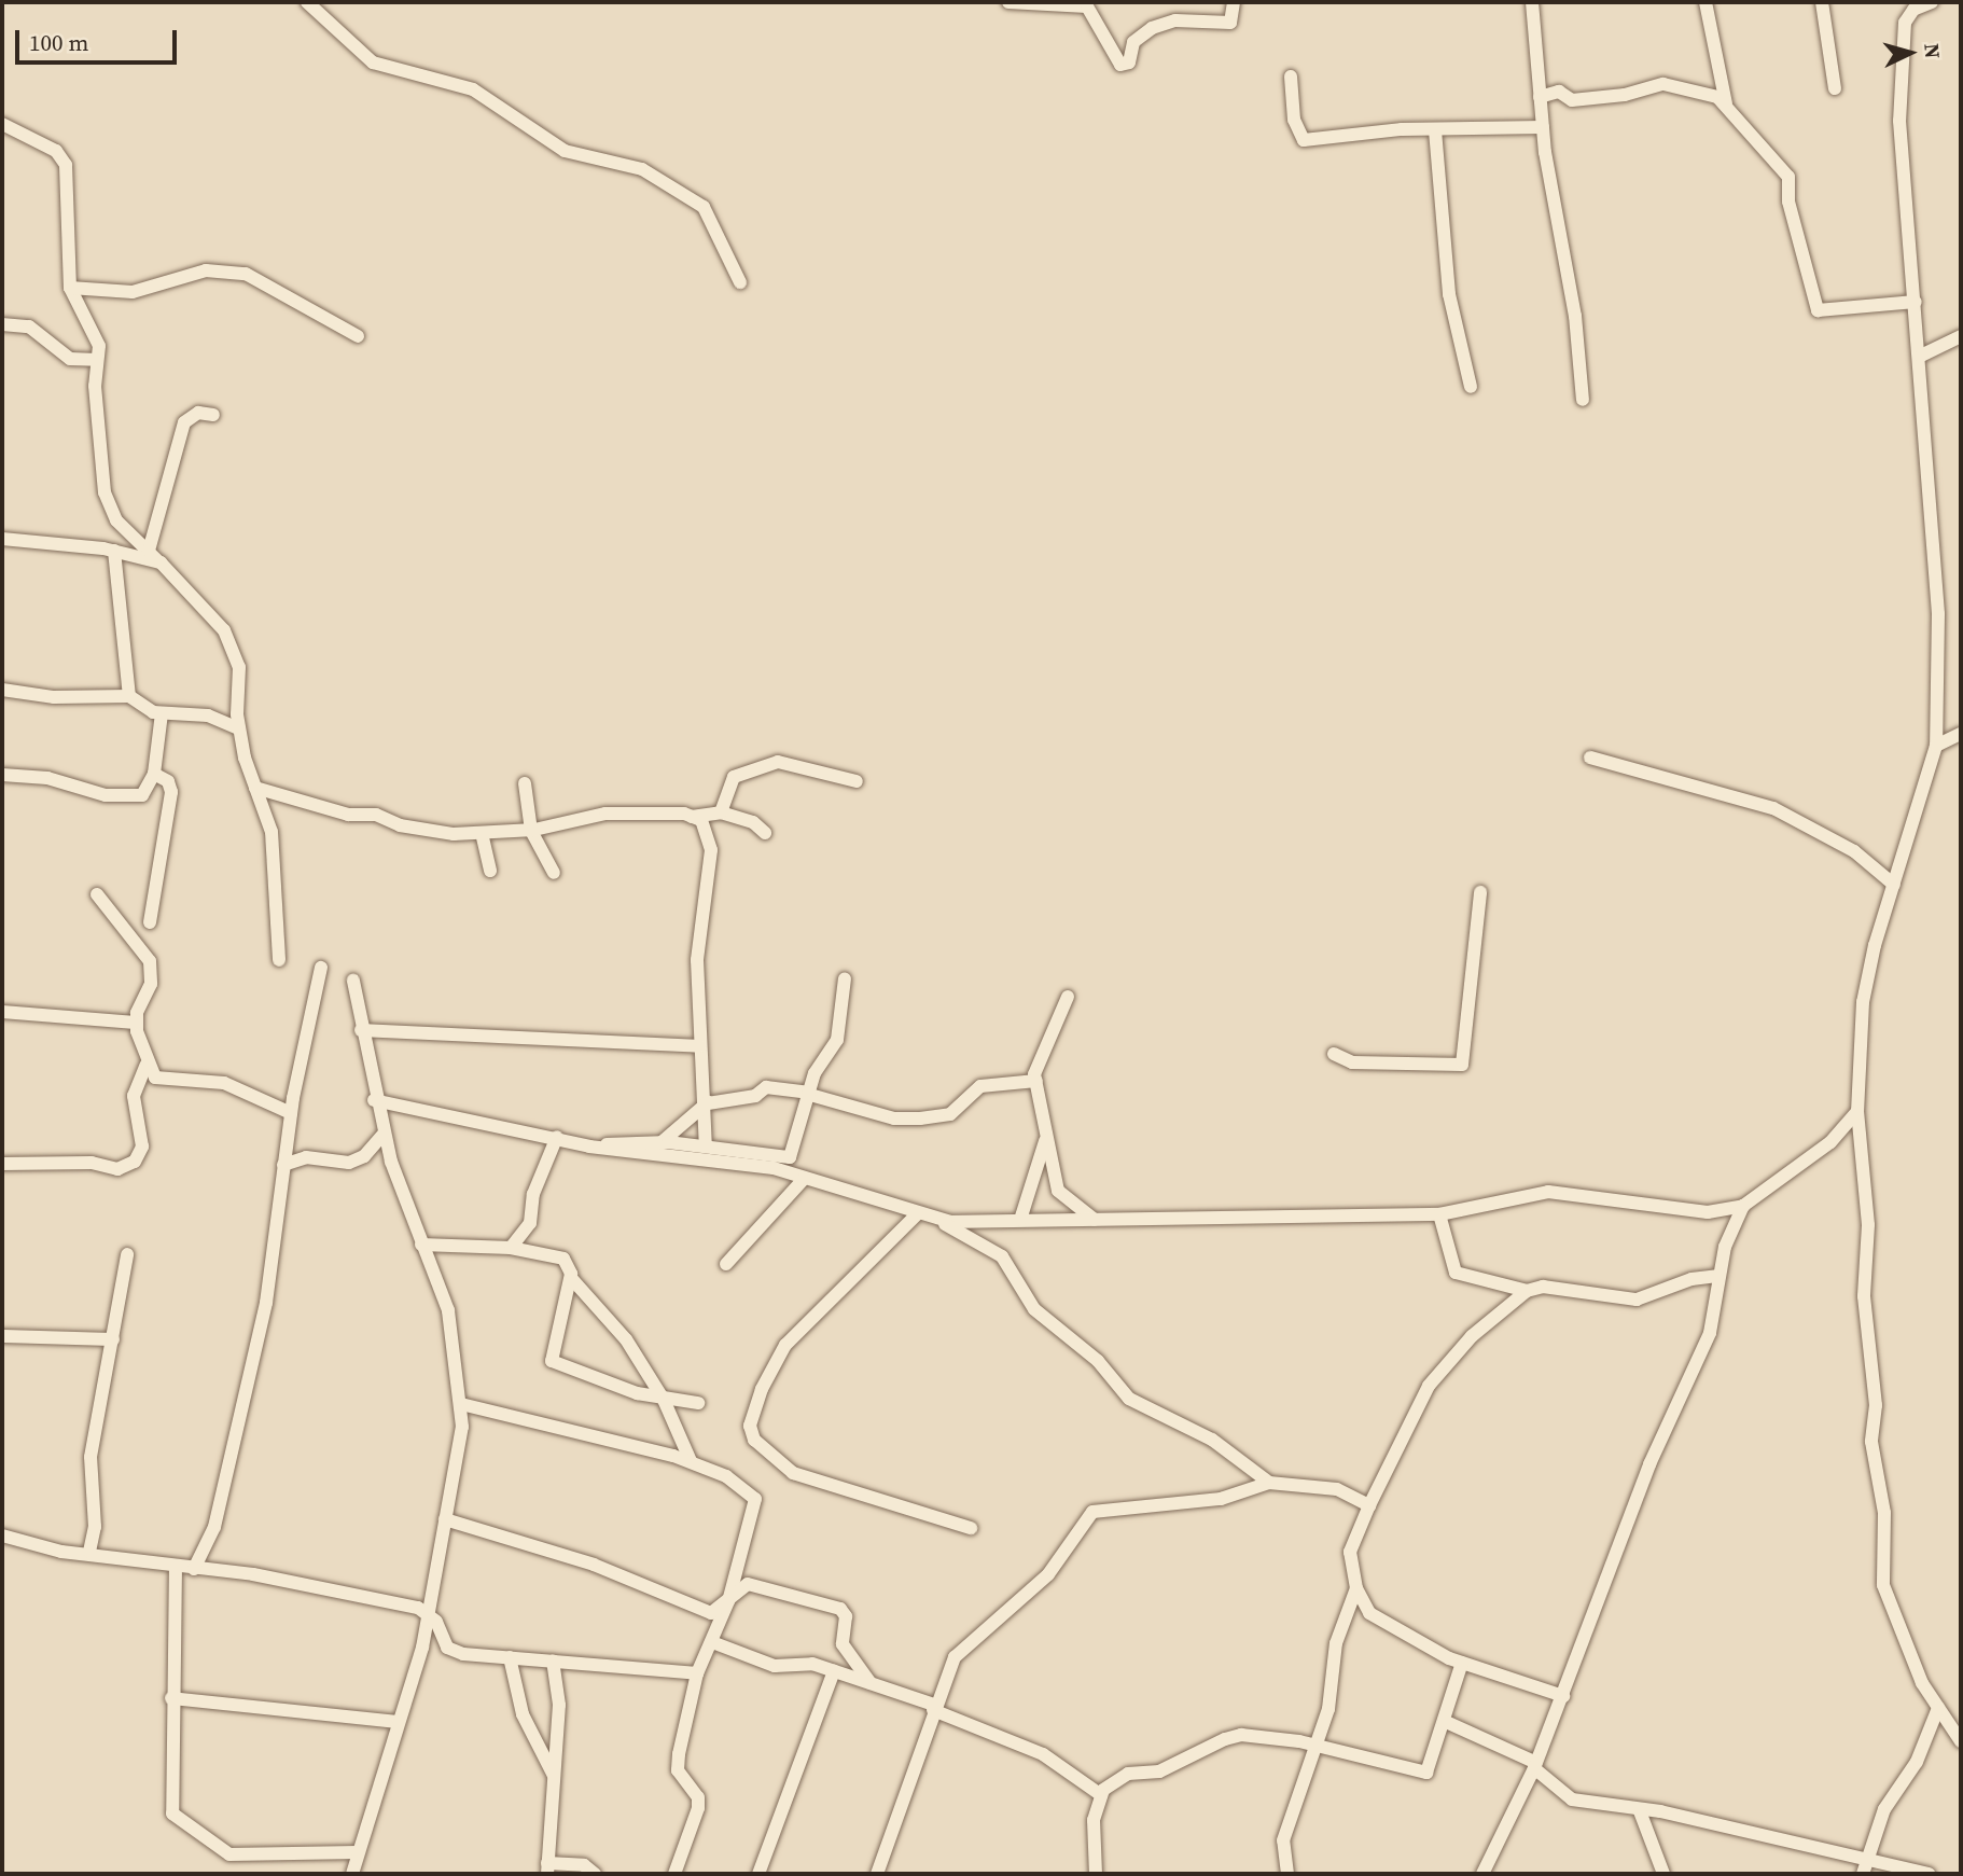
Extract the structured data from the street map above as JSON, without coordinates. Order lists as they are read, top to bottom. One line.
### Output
{"scale_bar":"100 m","north":"right"}
